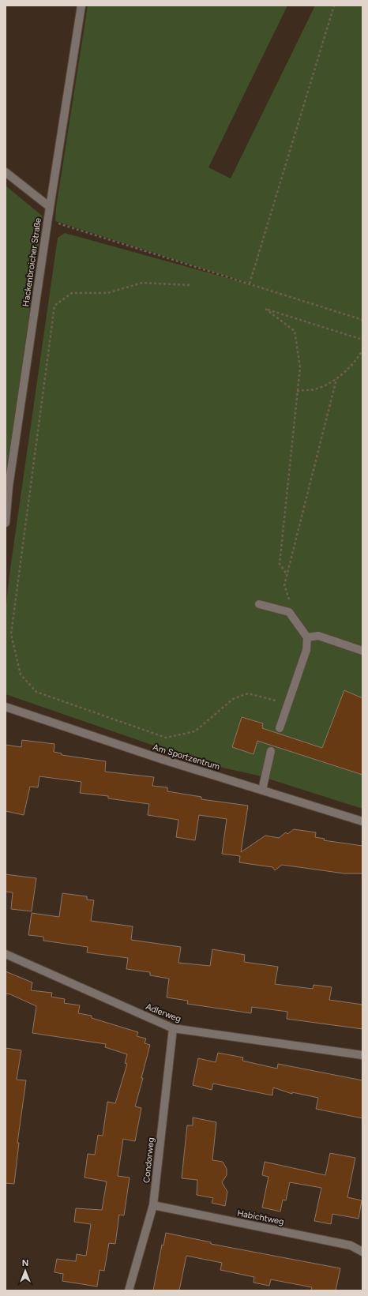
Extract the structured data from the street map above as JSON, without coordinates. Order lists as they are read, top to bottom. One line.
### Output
{"streets":{"street":["Hackenbroicher Straße","Am Sportzentrum","Adlerweg","Condorweg","Habichtweg"]},"crossings":[["Adlerweg","Condorweg"],["Condorweg","Habichtweg"]],"north":"top"}
